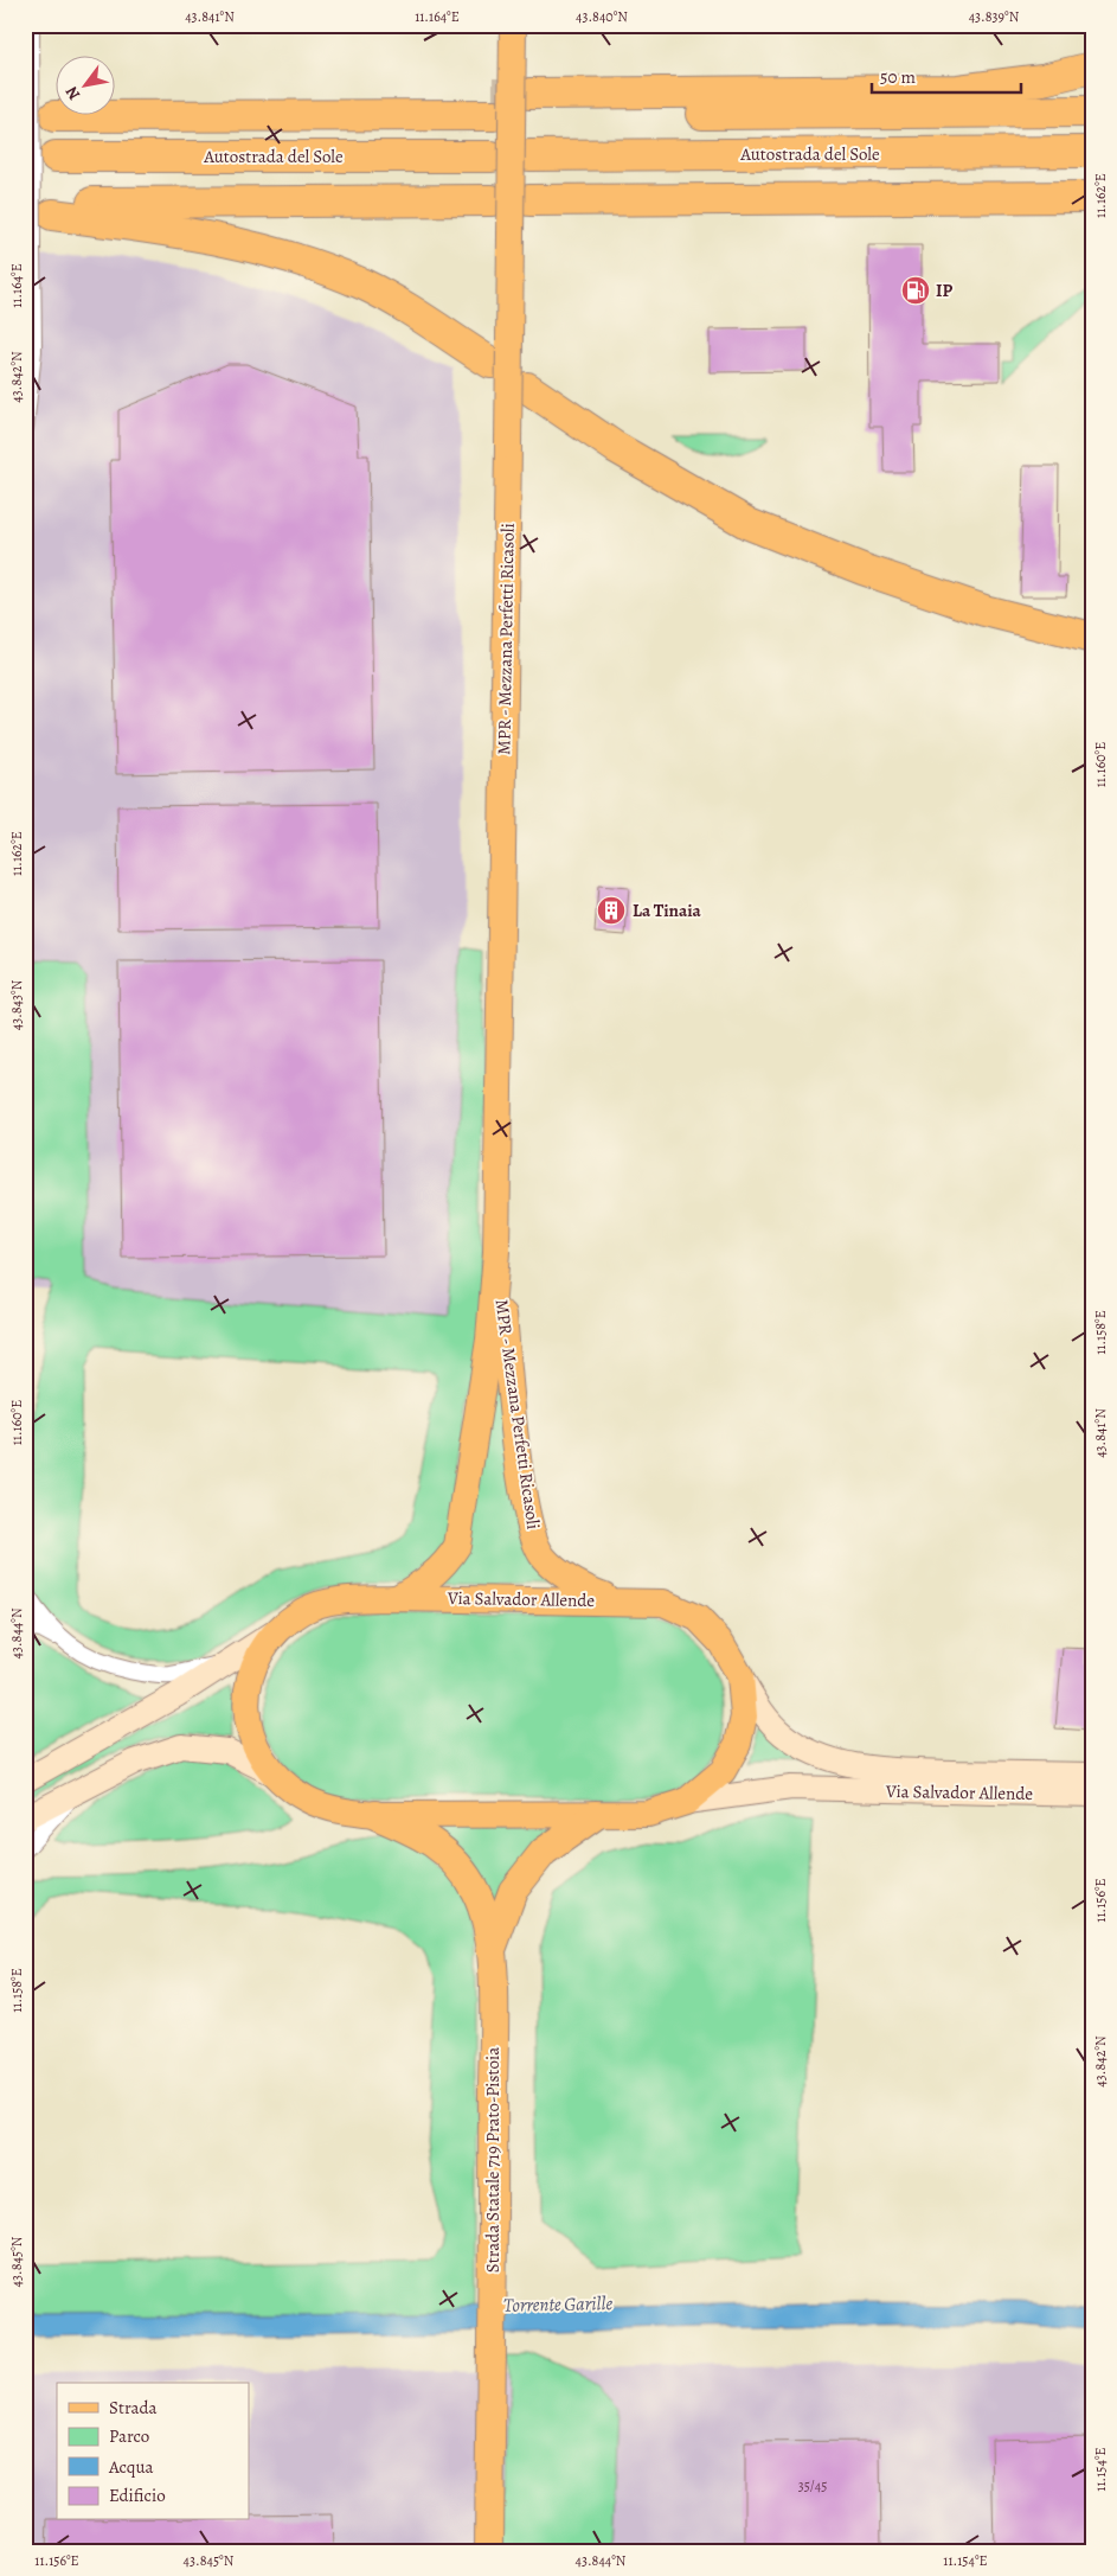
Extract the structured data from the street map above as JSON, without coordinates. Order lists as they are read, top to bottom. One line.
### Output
{"streets":{"highway":["Autostrada del Sole","Strada Statale 719 Prato-Pistoia"],"main road":["MPR - Mezzana Perfetti Ricasoli","Via Salvador Allende"]},"crossings":[["MPR - Mezzana Perfetti Ricasoli","Via Salvador Allende"]],"water":["Torrente Garille"],"places":{"fuel station":["IP"],"building":["La Tinaia"]},"house_numbers":["35/45"],"legend":["Strada","Parco","Acqua","Edificio"],"scale_bar":"50 m","north":"bottom left","coordinates":["43.841°N","11.164°E","43.840°N","43.839°N","11.162°E","43.842°N","11.160°E","43.843°N","11.158°E","43.844°N","11.156°E","43.845°N","11.154°E"]}
